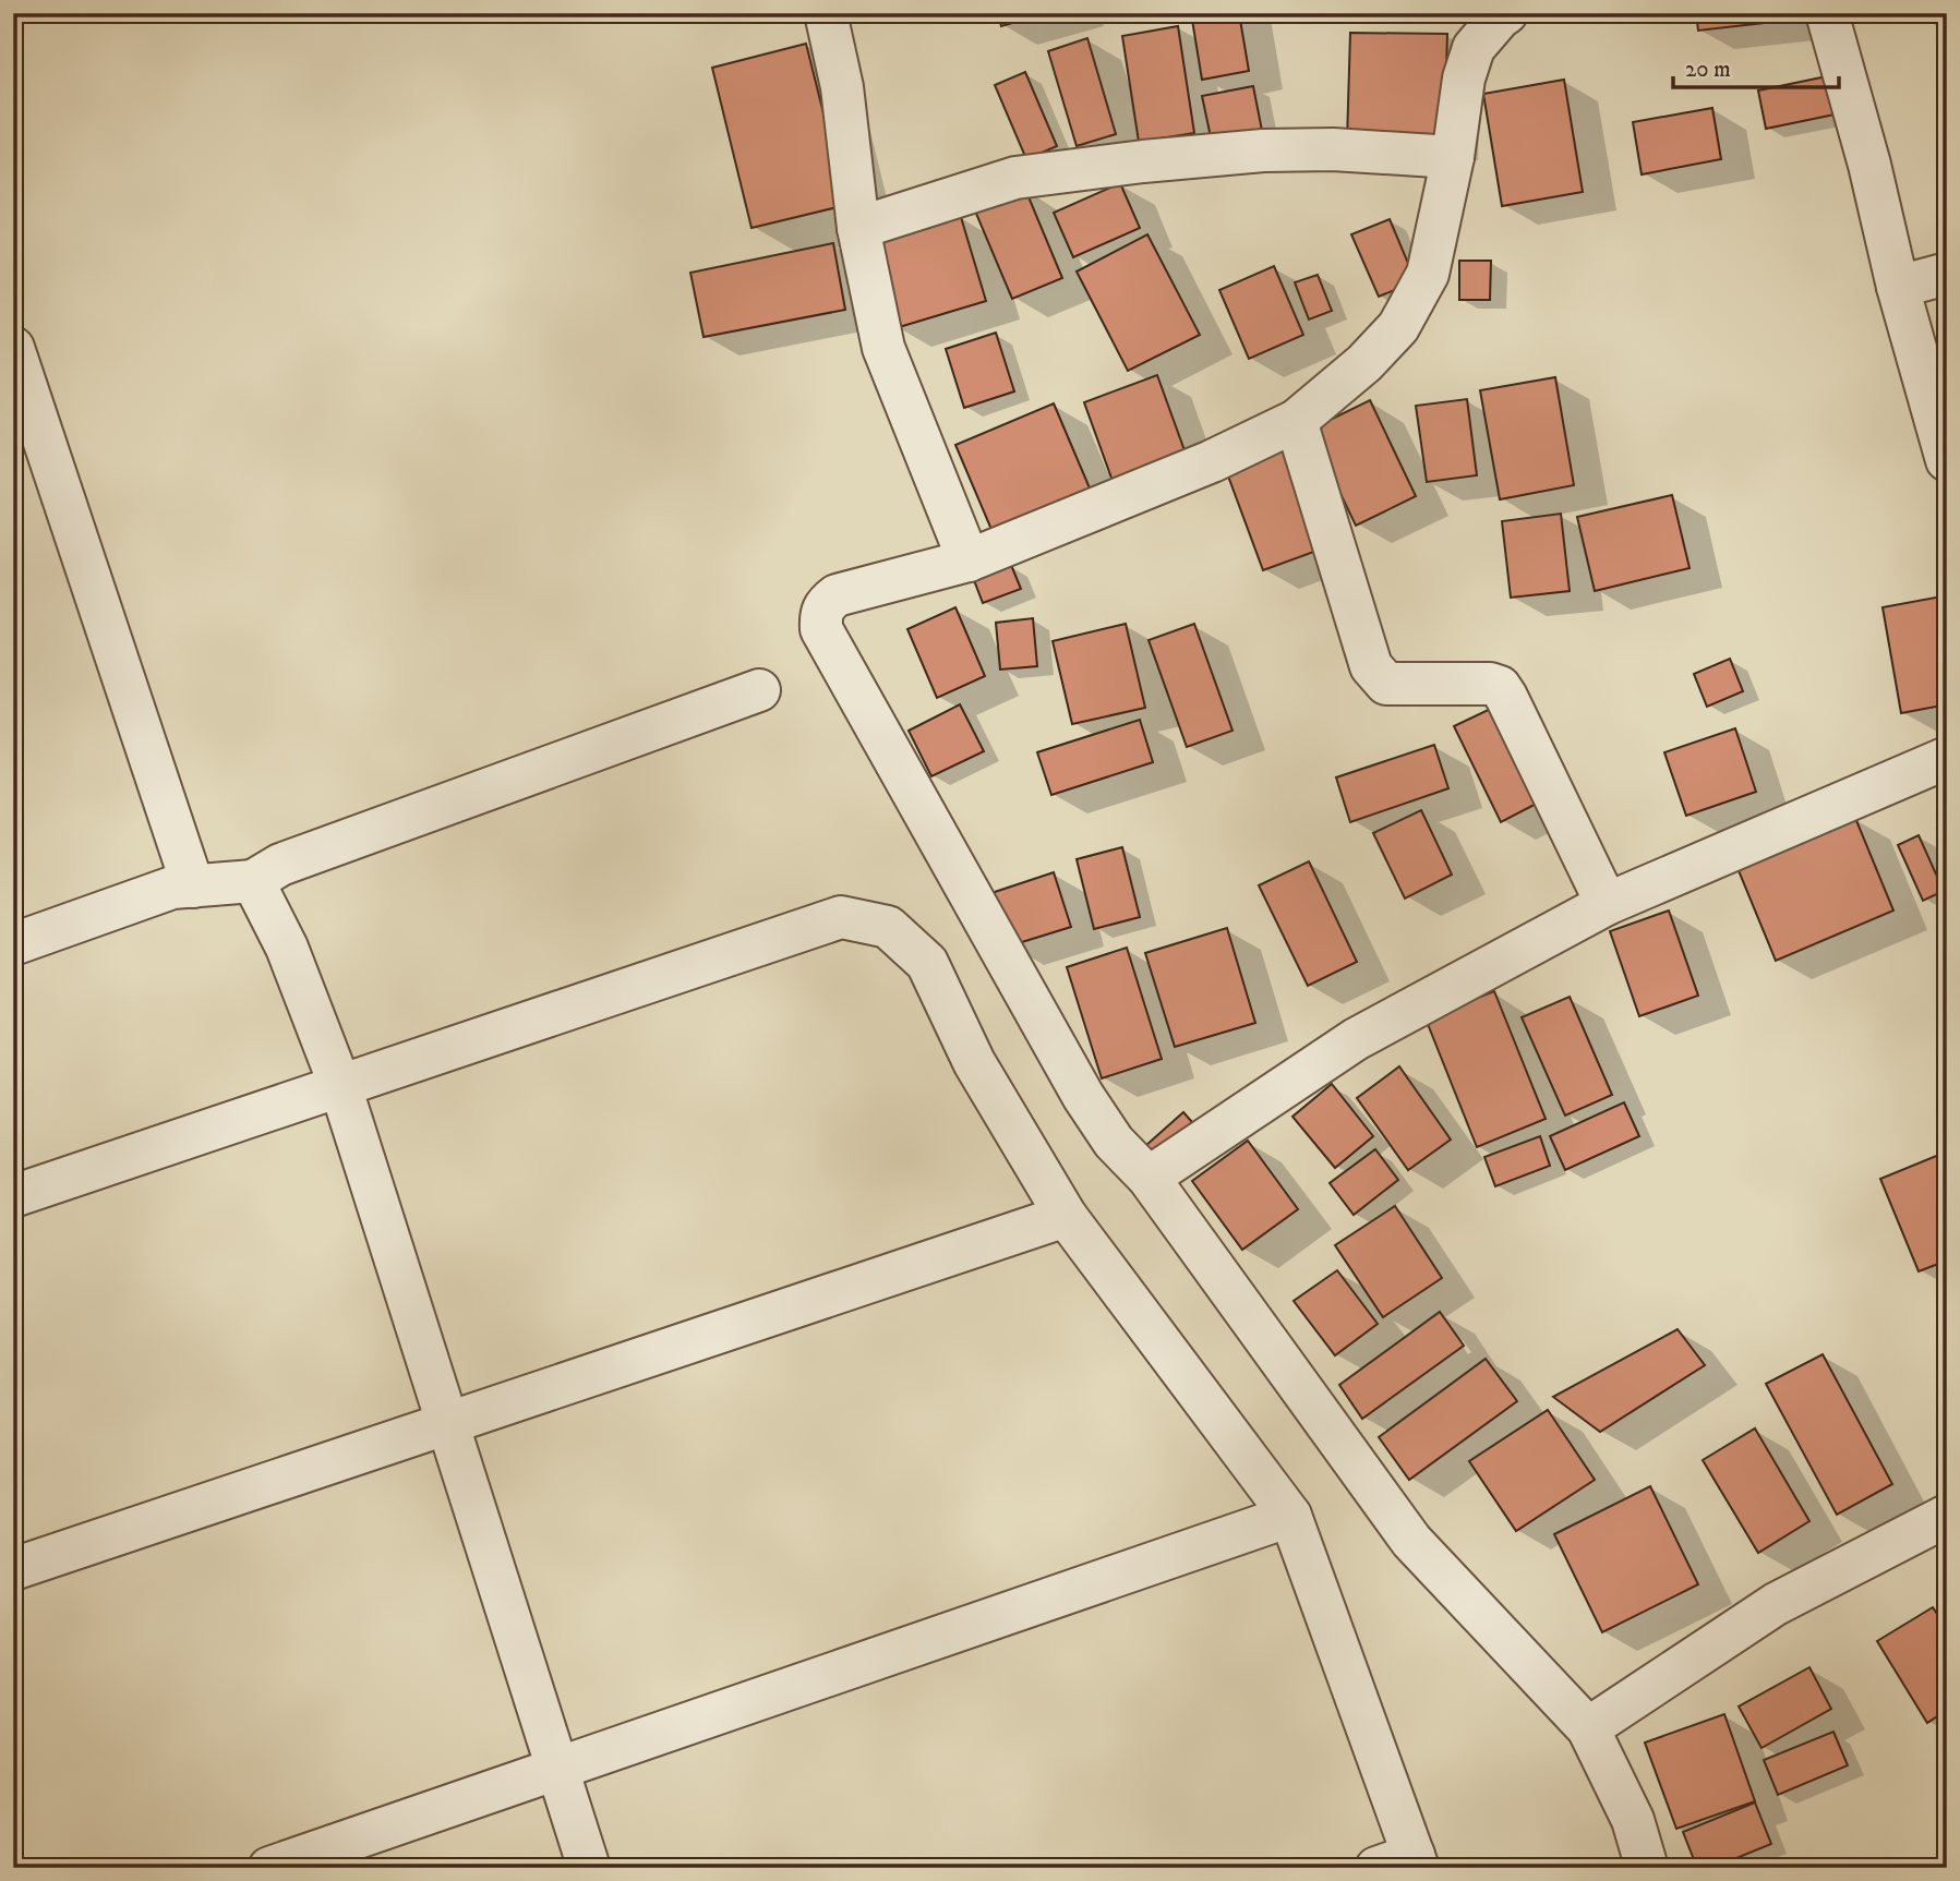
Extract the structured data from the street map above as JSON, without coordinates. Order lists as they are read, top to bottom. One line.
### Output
{"scale_bar":"20 m"}
